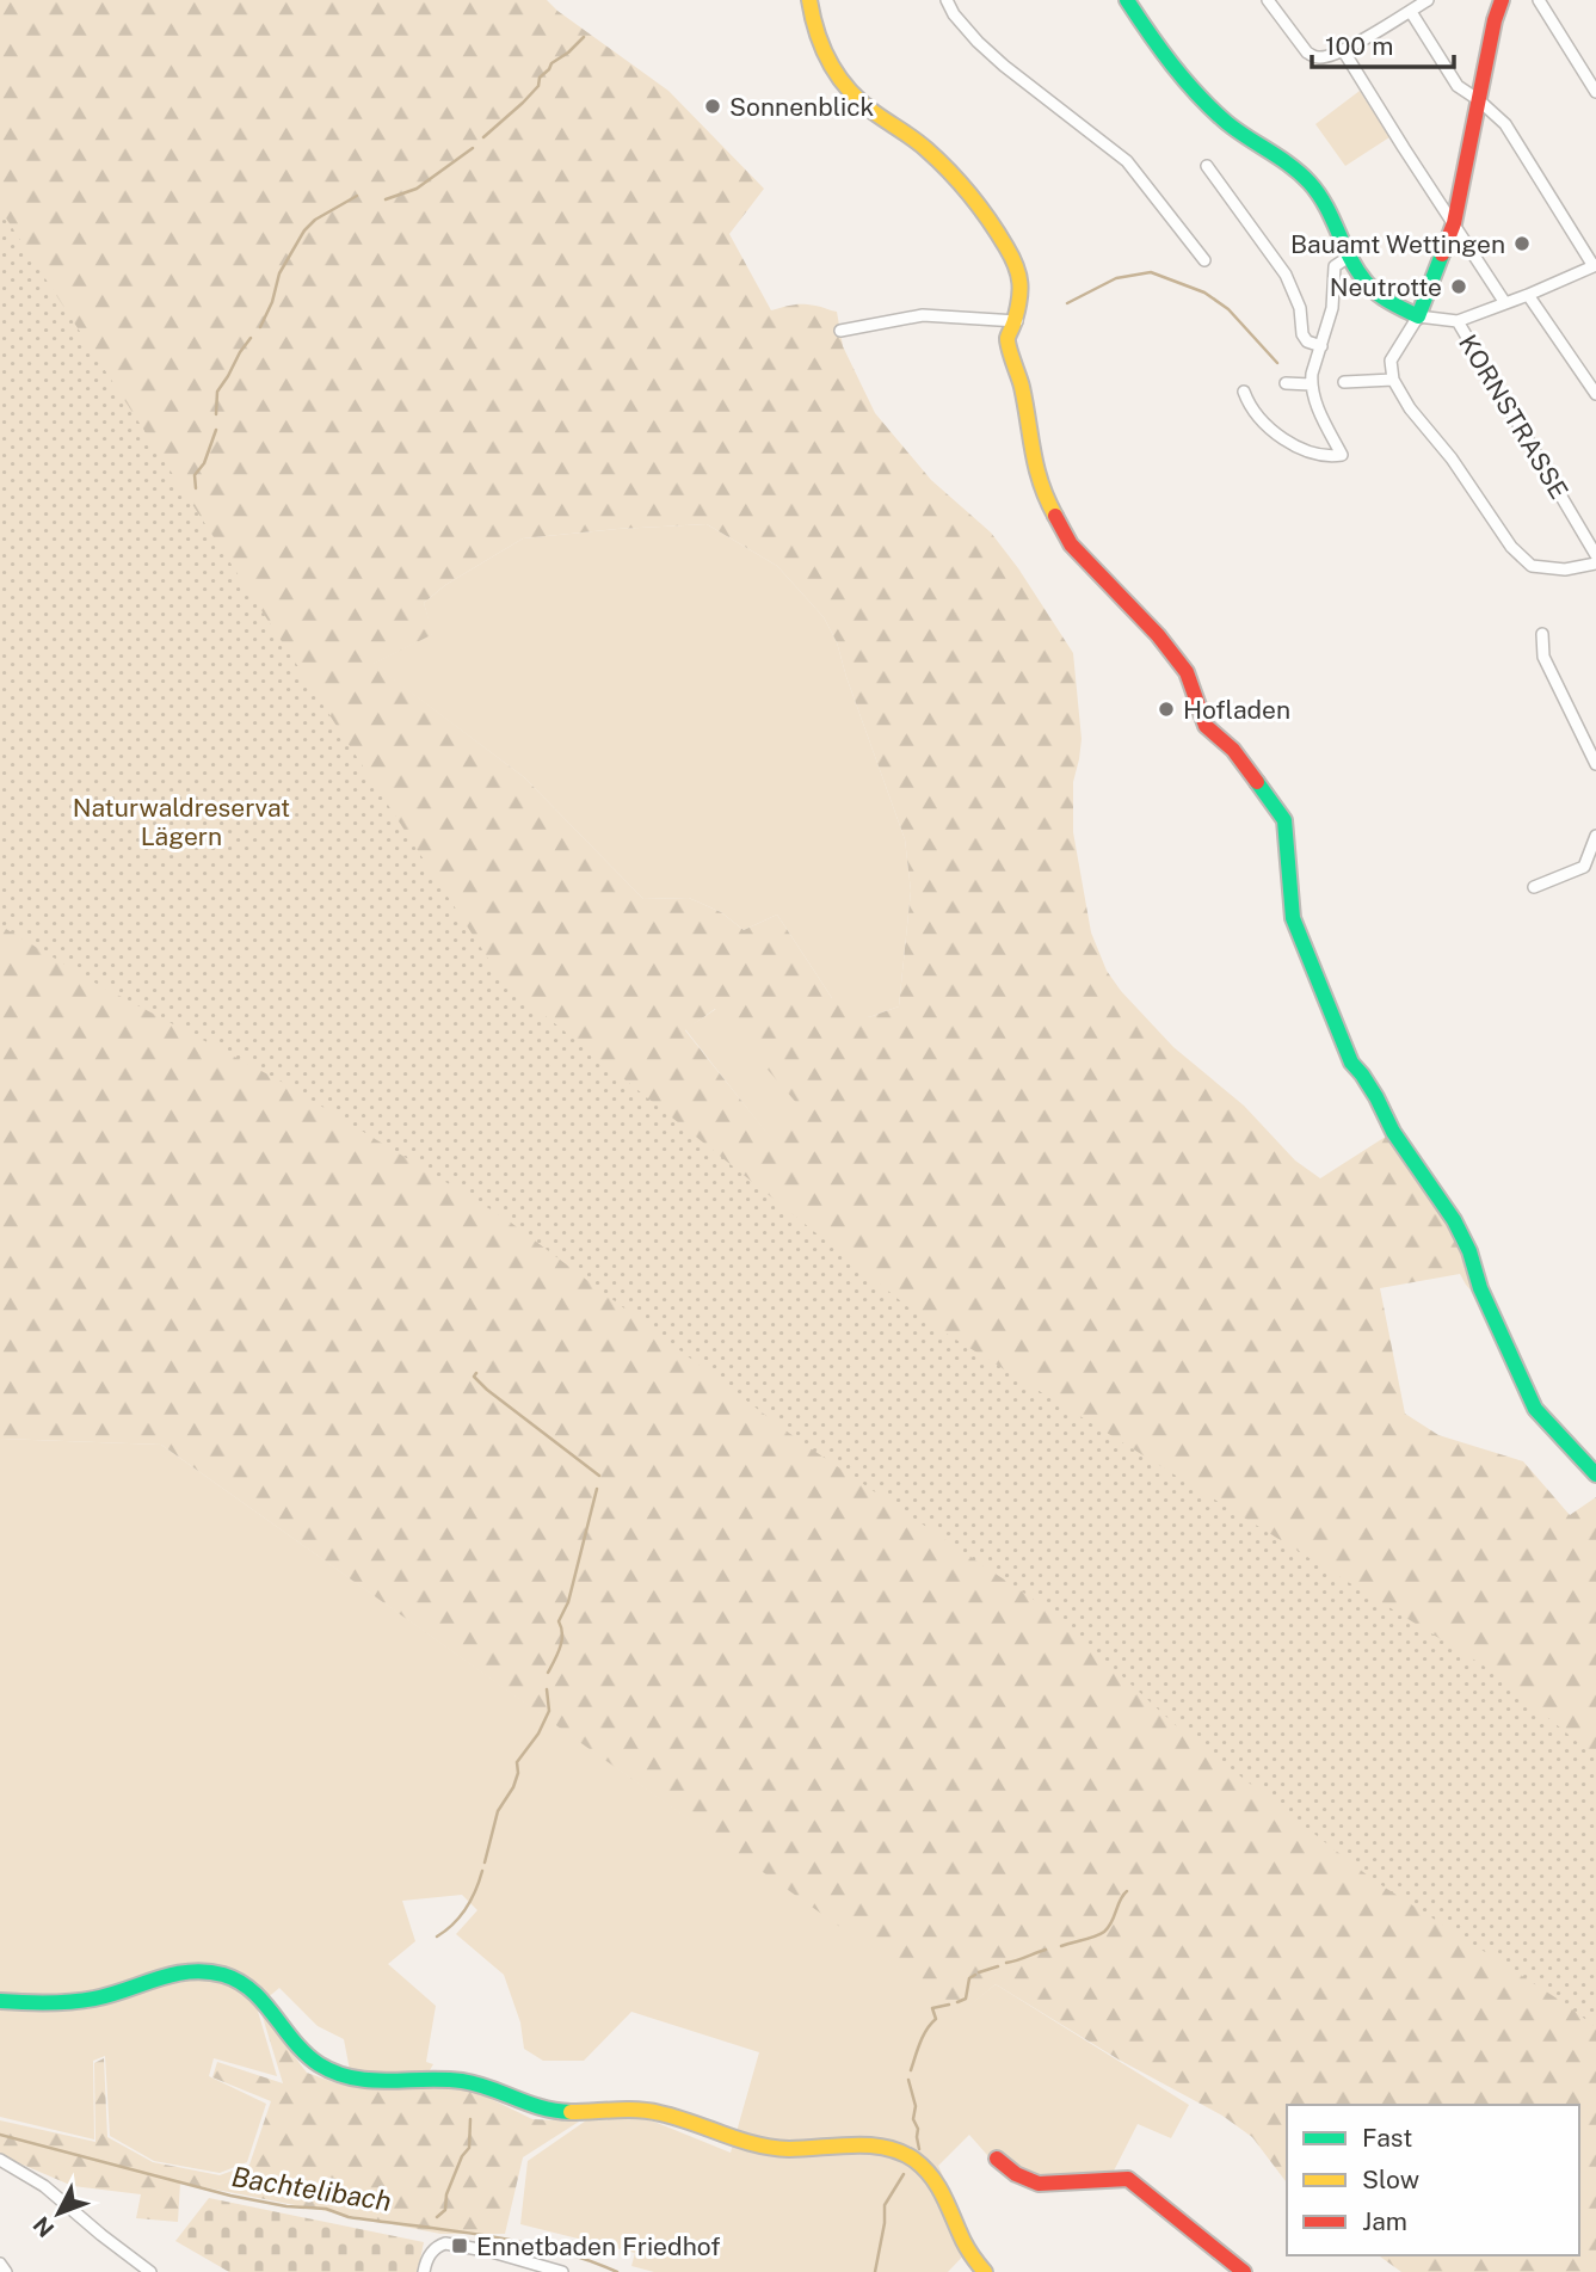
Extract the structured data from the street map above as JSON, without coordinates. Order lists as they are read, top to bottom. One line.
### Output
{"streets":{"street":["KORNSTRASSE"]},"water":["Bachtelibach"],"parks":["Naturwaldreservat Lägern"],"places":{"other":["Sonnenblick","Bauamt Wettingen","Neutrotte","Hofladen"],"transit":["Ennetbaden Friedhof"]},"legend":["Fast","Slow","Jam"],"scale_bar":"100 m","north":"bottom left"}
